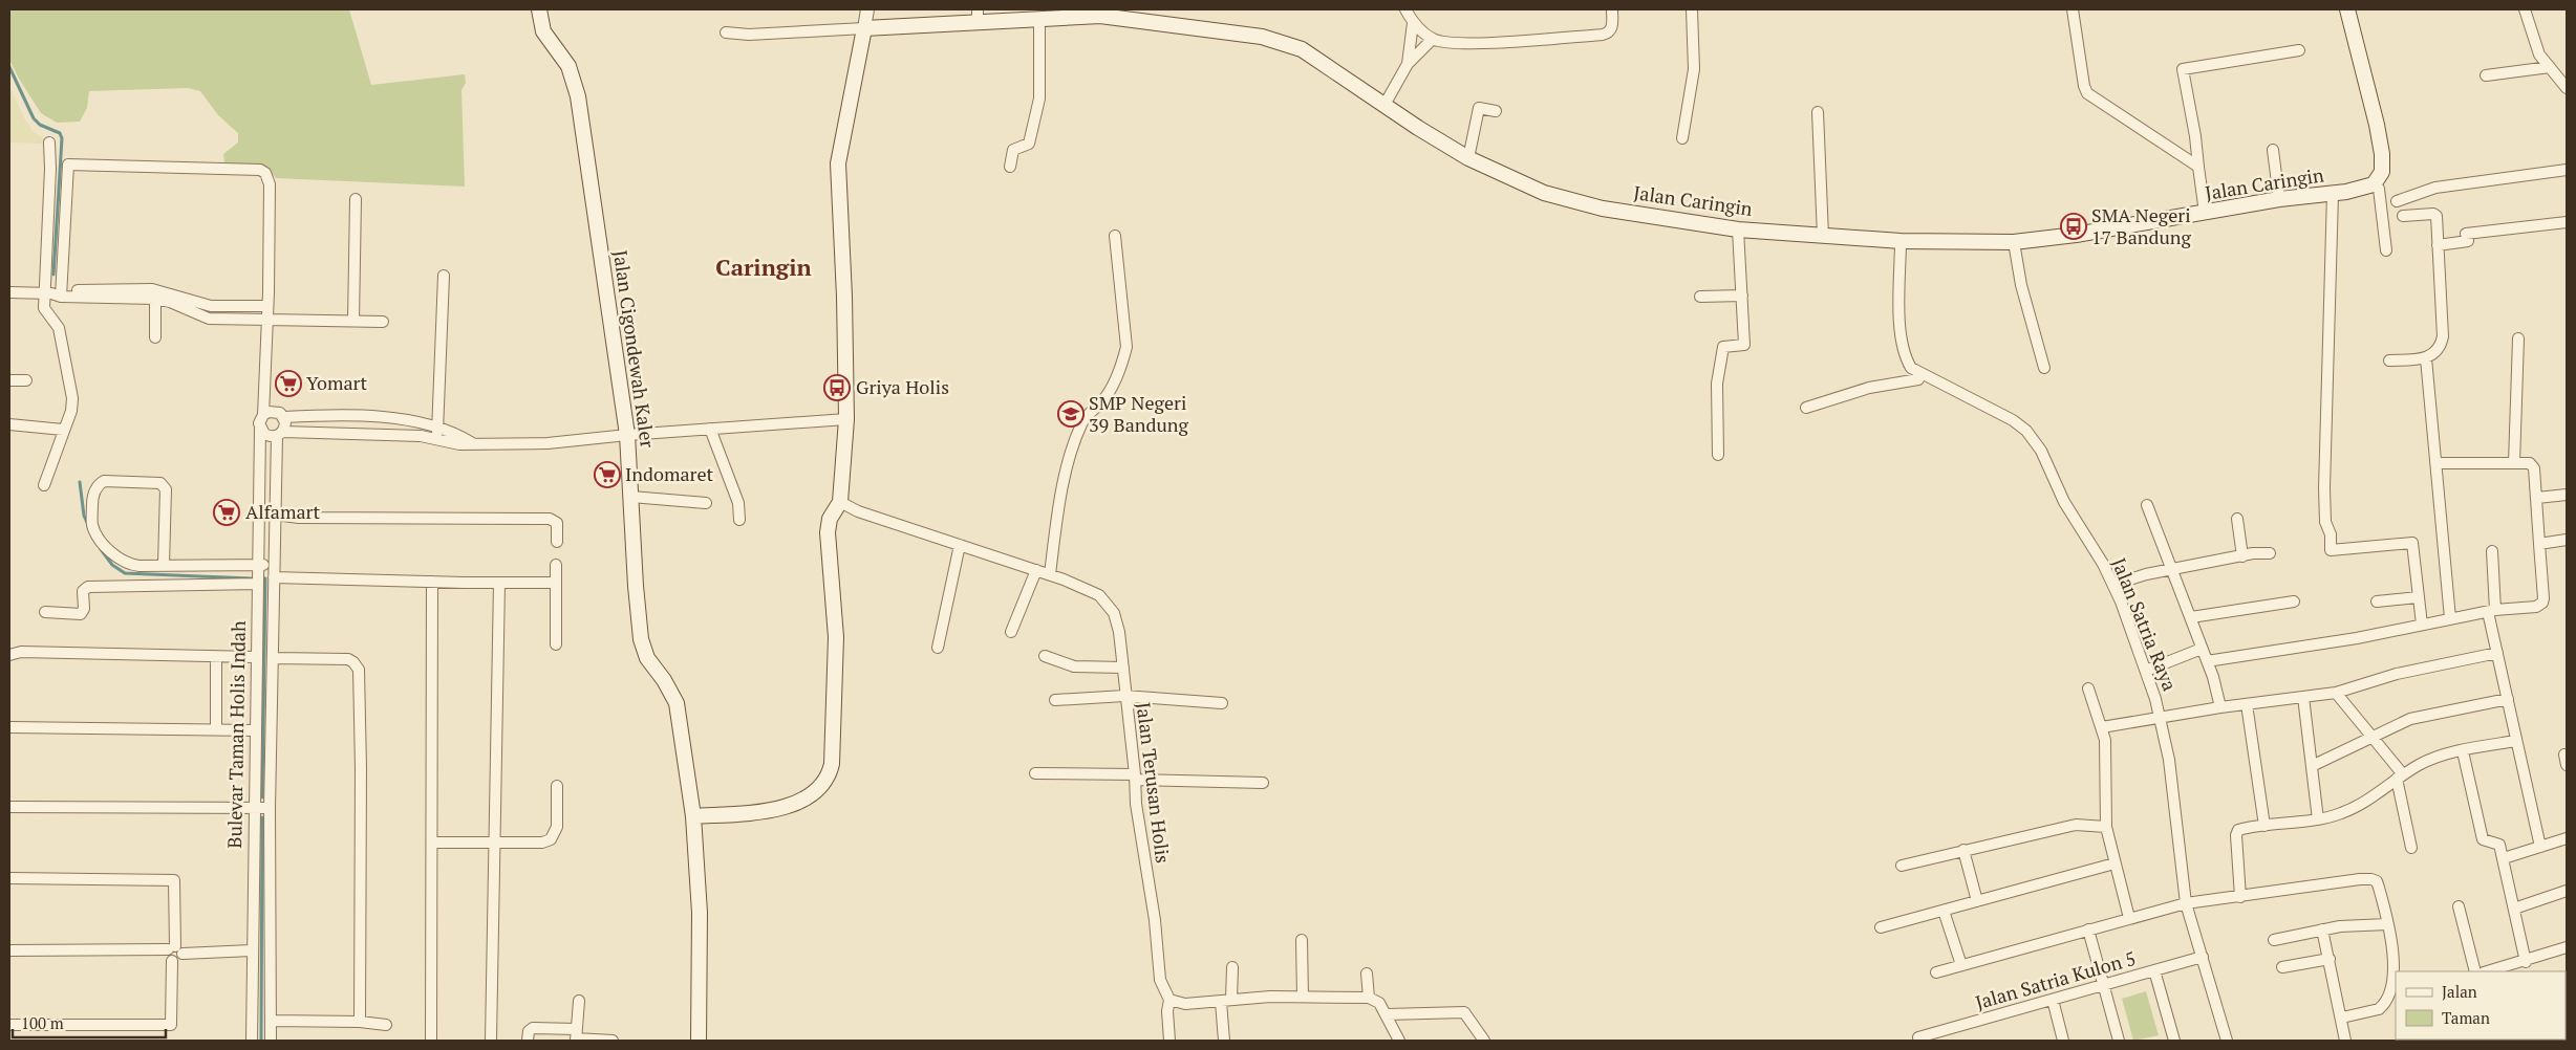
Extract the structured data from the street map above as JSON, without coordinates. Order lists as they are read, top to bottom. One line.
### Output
{"streets":{"main road":["Jalan Caringin","Jalan Cigondewah Kaler"],"street":["Jalan Satria Raya","Bulevar Taman Holis Indah","Jalan Terusan Holis","Jalan Satria Kulon 5"]},"crossings":[["Jalan Caringin","Jalan Satria Raya"],["Jalan Satria Raya","Jalan Satria Kulon 5"]],"districts":["Caringin"],"places":{"bus stop":["SMA Negeri 17 Bandung","Griya Holis"],"supermarket":["Yomart","Indomaret","Alfamart"],"school or university":["SMP Negeri 39 Bandung"]},"legend":["Jalan","Taman"],"scale_bar":"100 m"}
